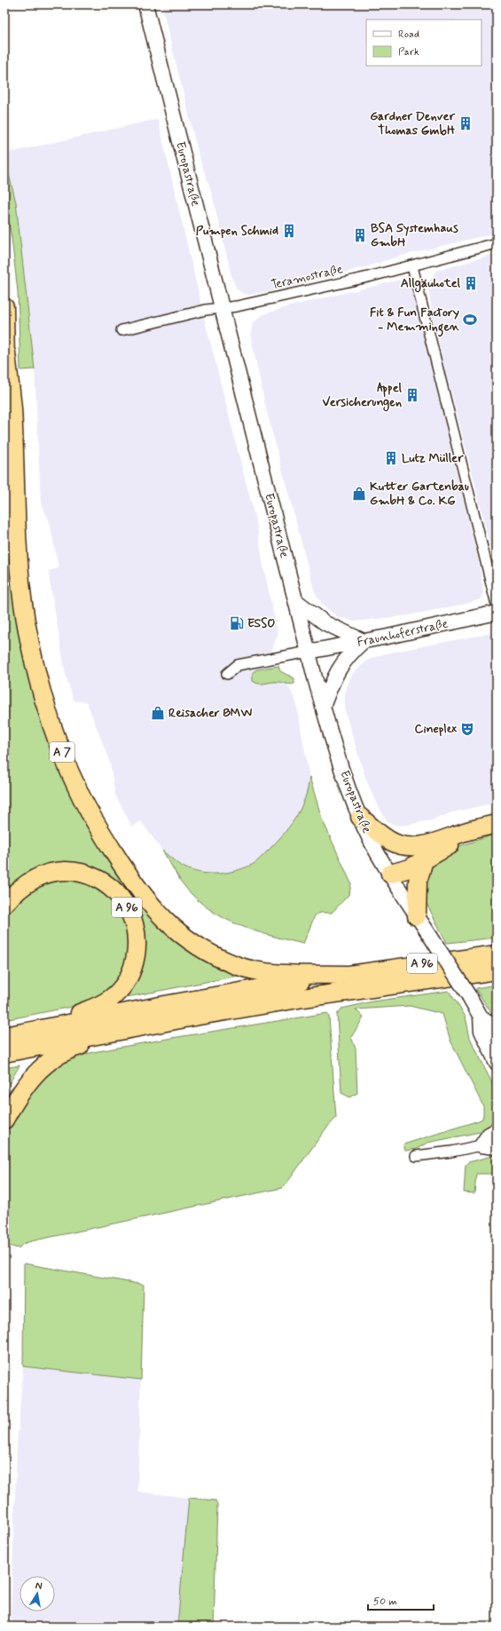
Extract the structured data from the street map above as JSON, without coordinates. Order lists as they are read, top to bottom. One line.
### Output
{"streets":{"highway":["A 7","A 96"],"main road":["Europastraße","Fraunhoferstraße"],"street":["Teramostraße"]},"crossings":[["Europastraße","Teramostraße"],["Europastraße","Fraunhoferstraße"],["A 7","A 96"]],"places":{"building":["Gardner Denver Thomas GmbH","Pumpen Schmid","BSA Systemhaus GmbH","Allgäuhotel","Appel Versicherungen","Lutz Müller"],"sports":["Fit & Fun Factory - Memmingen"],"shop":["Kutter Gartenbau GmbH & Co. KG","Reisacher BMW"],"fuel station":["ESSO"],"theatre":["Cineplex"]},"legend":["Road","Park"],"scale_bar":"50 m","north":"top"}
